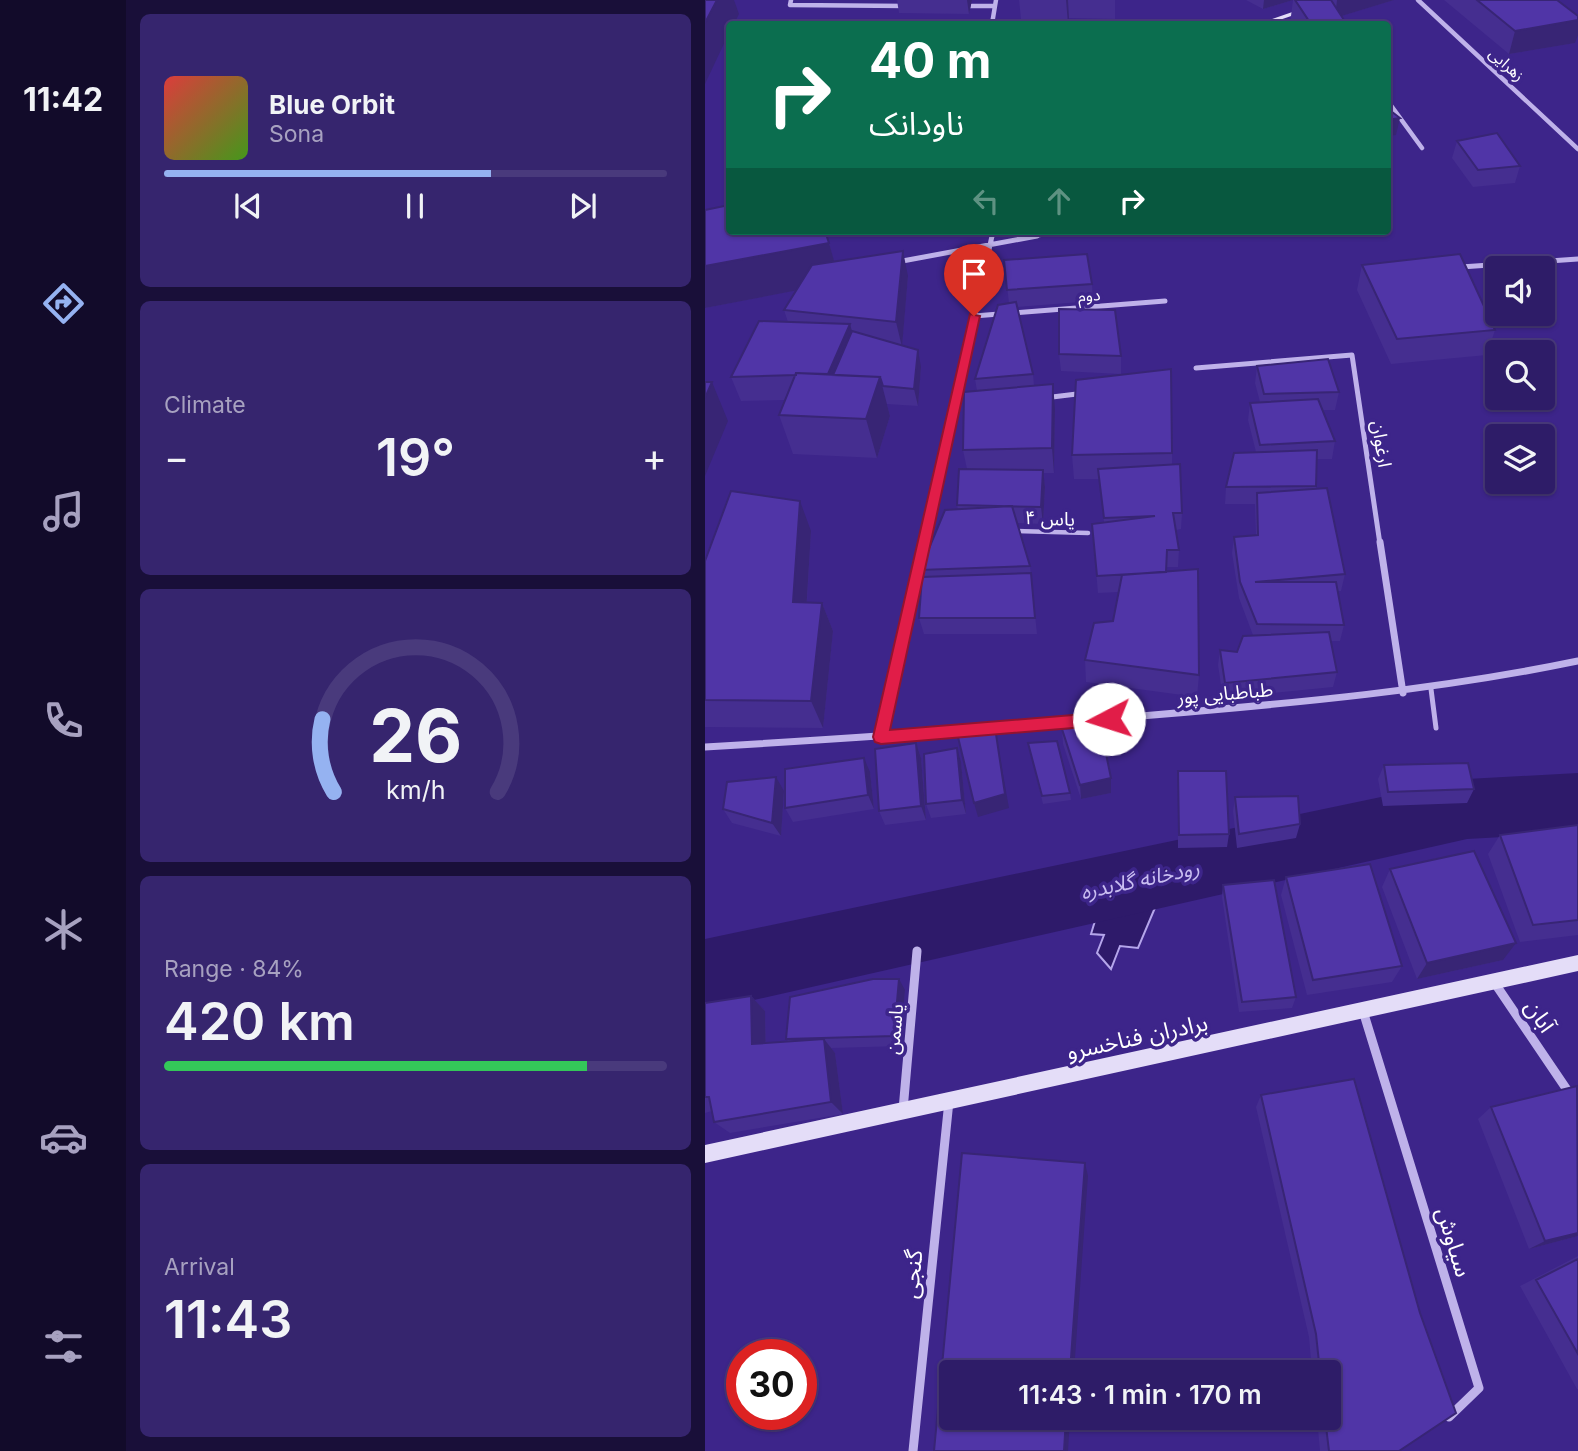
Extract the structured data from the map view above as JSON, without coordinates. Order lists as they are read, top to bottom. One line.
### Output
{"streets":{"main road":["برادران فناخسرو"],"street":["زهرایی","دوم","ارغوان","طباطبایی پور","آبان","یاسمن","سیاوش","گنجی"],"lane":["یاس ۴"]},"crossings":[["ارغوان","طباطبایی پور"],["آبان","برادران فناخسرو"],["یاسمن","برادران فناخسرو"],["برادران فناخسرو","سیاوش"],["برادران فناخسرو","گنجی"]],"water":["رودخانه گلابدره"],"page":{"tabs":"11:42","turn":["40 m","ناودانک"],"song":["Blue Orbit","Sona"],"tile":["Climate",["Range · 84%","420 km"],["Arrival","11:43"]],"heat":["−","19°","+"],"limit":"30","trip":"11:43 · 1 min · 170 m","gauge":["26","km/h"]}}
